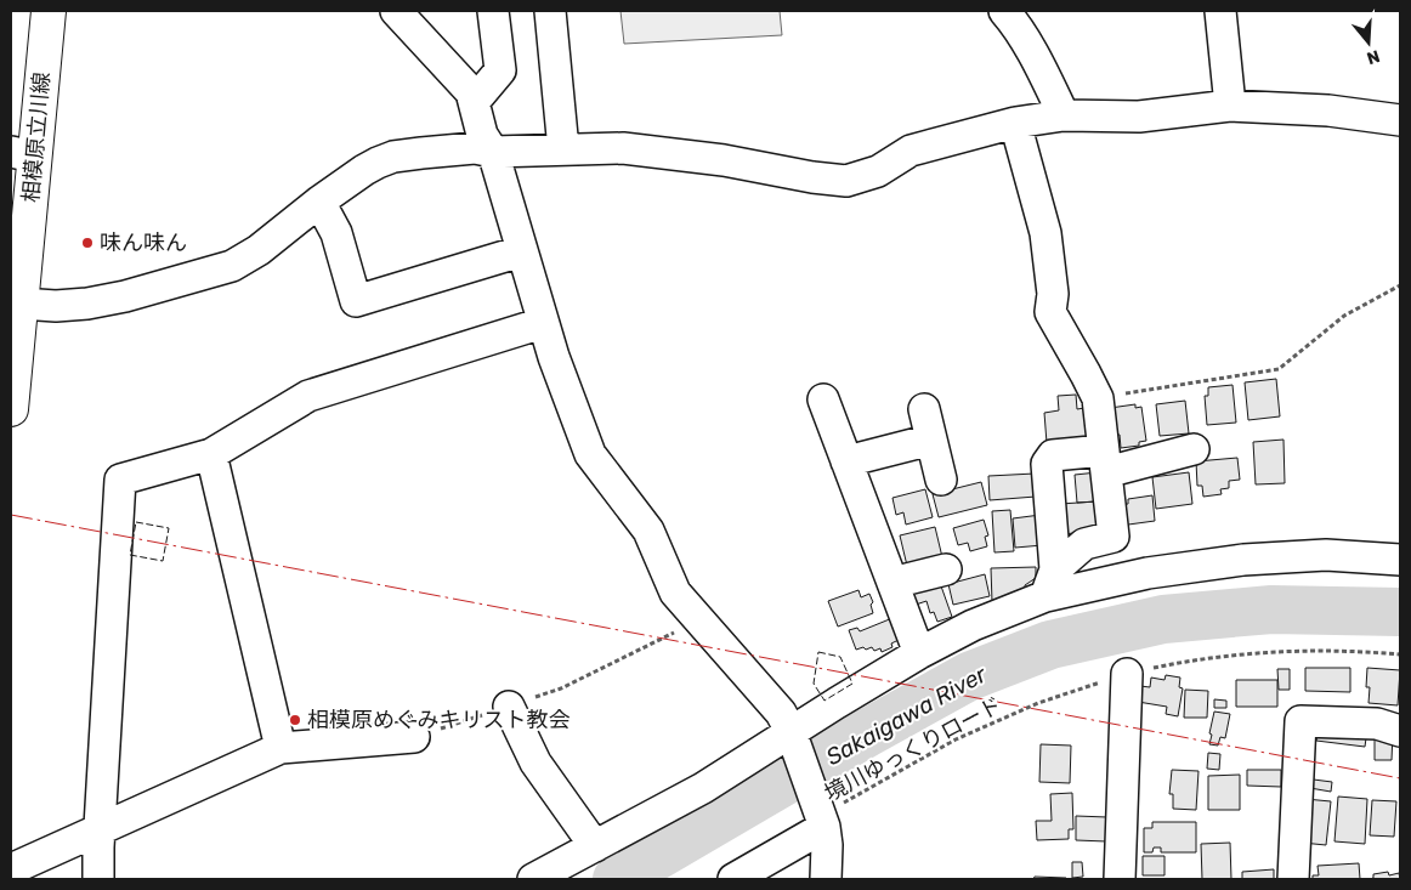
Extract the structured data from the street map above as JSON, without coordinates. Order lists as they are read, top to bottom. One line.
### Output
{"streets":{"main road":["相模原立川線"],"path":["境川ゆっくりロード"]},"water":["Sakaigawa River"],"places":["味ん味ん","相模原めぐみキリスト教会"],"north":"bottom"}
